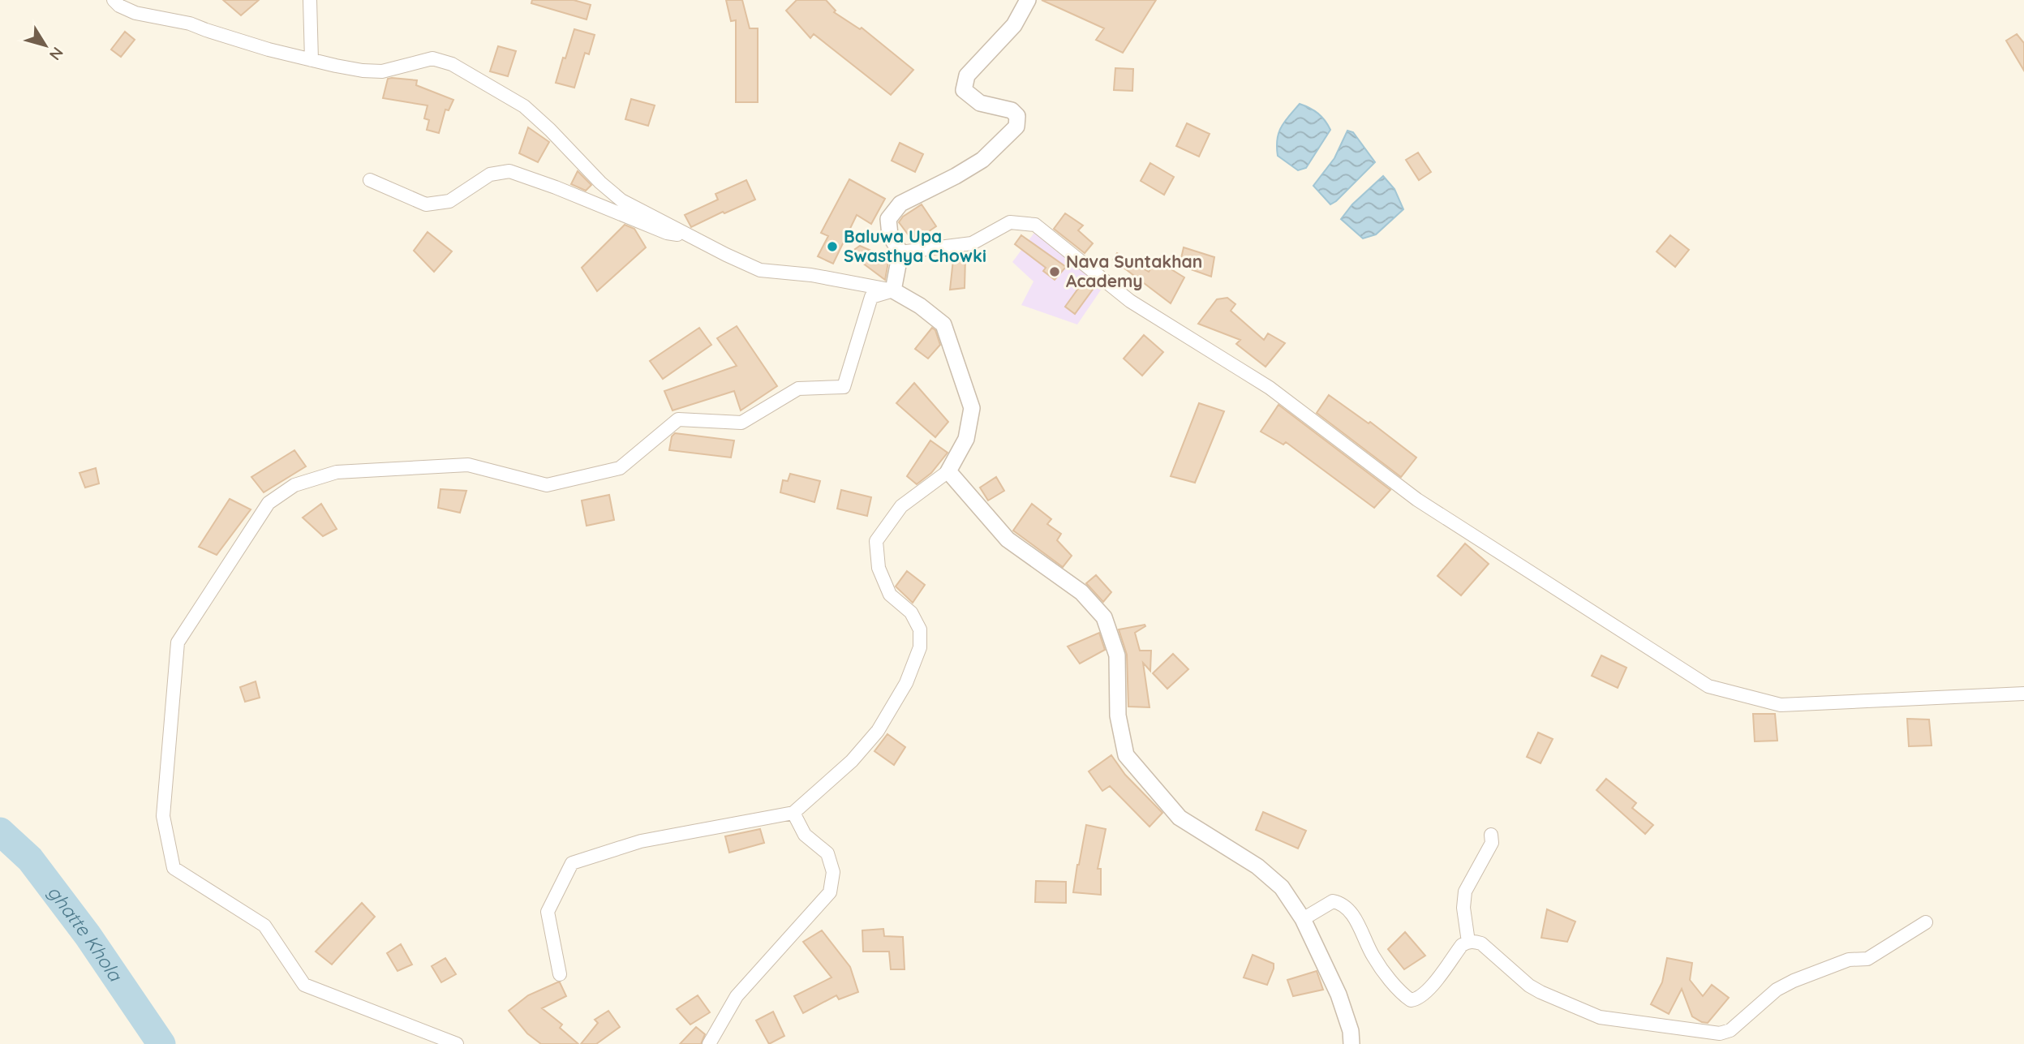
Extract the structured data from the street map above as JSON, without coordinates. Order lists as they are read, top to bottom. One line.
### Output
{"water":["ghatte Khola"],"places":["Baluwa Upa Swasthya Chowki","Nava Suntakhan Academy"],"north":"bottom right"}
